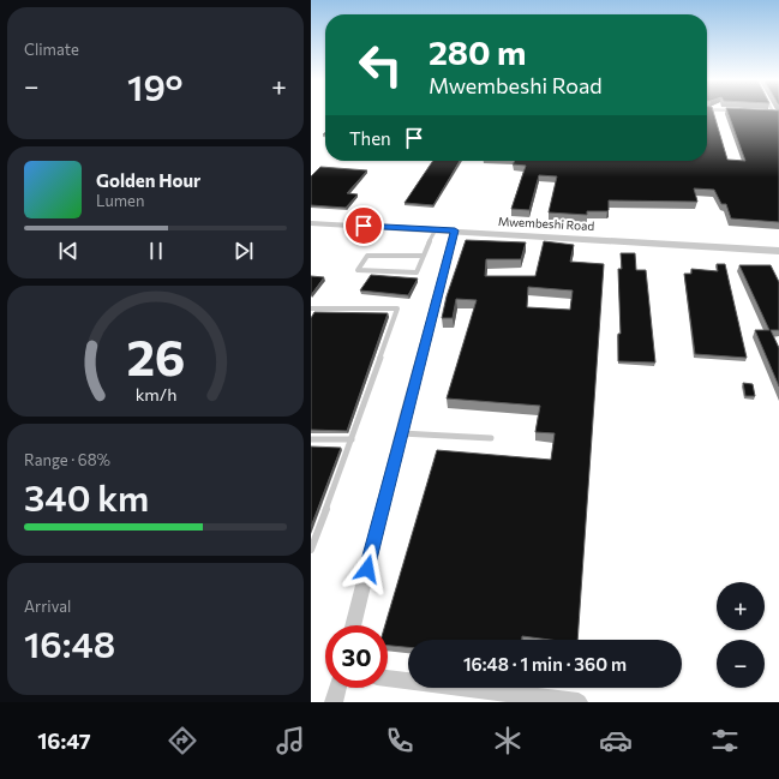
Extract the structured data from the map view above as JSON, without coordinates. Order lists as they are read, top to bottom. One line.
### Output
{"streets":{"street":["Mwembeshi Road"]},"page":{"tile":["Climate",["Range · 68%","340 km"],["Arrival","16:48"]],"turn":["280 m","Mwembeshi Road"],"heat":["−","19°","+"],"then":"Then","song":["Golden Hour","Lumen"],"map_buttons":["+","−"],"limit":"30","trip":"16:48 · 1 min · 360 m","tabs":"16:47","gauge":["26","km/h"]}}
